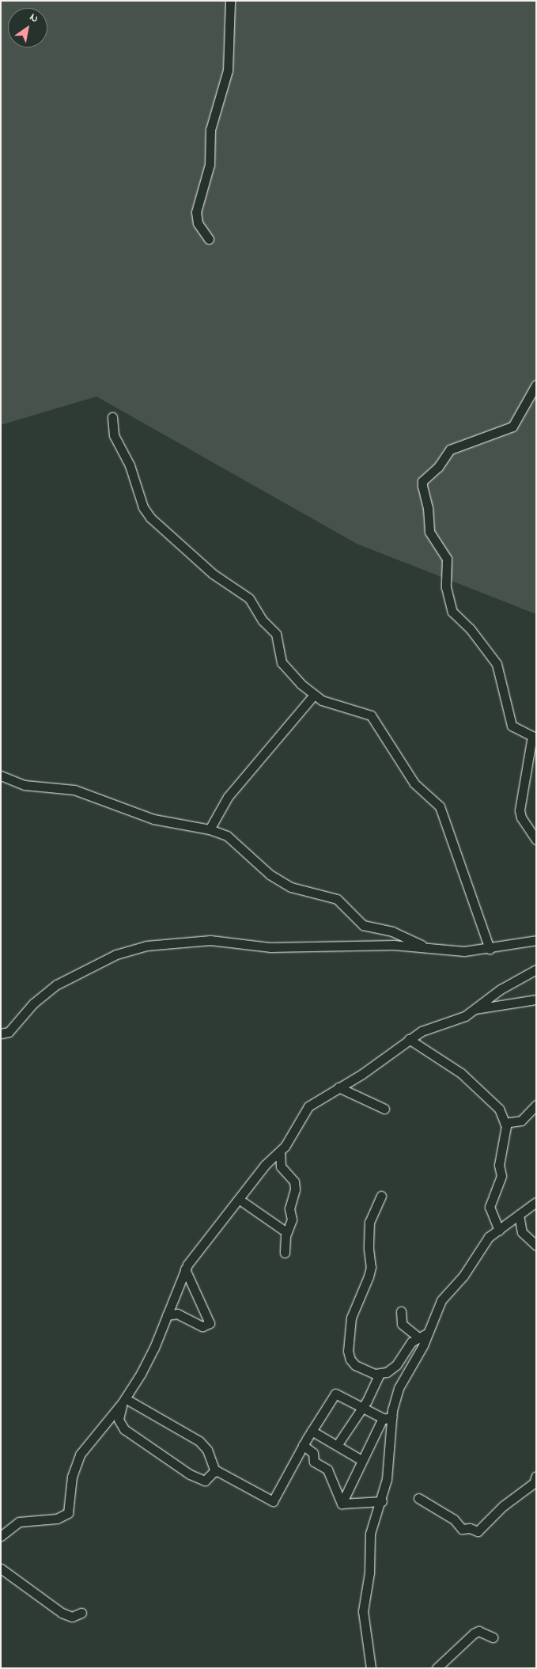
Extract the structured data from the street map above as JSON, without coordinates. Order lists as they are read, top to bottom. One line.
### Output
{"north":"top right"}
